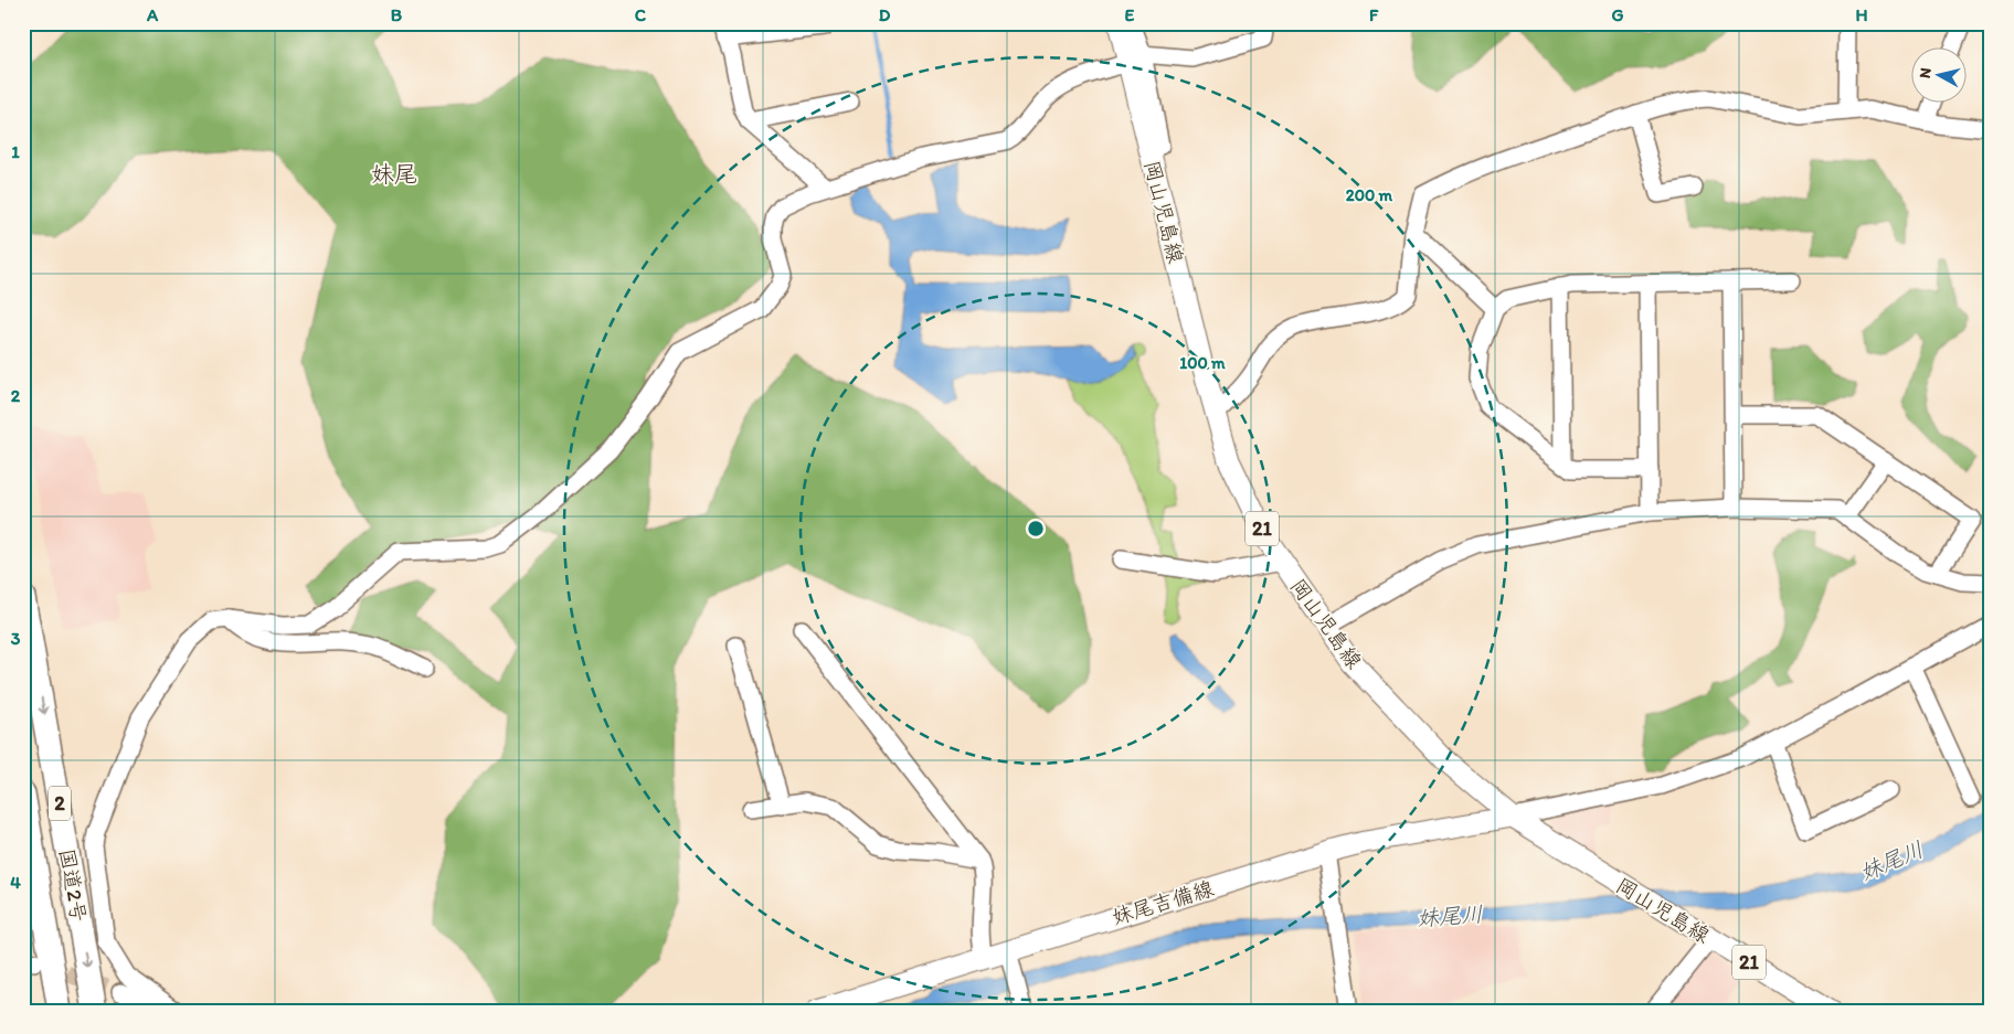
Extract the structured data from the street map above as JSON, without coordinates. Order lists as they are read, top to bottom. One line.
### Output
{"streets":{"highway":["2","国道2号"],"main road":["岡山児島線","21","妹尾吉備線"]},"crossings":[["岡山児島線","妹尾吉備線"]],"districts":["妹尾"],"water":["妹尾川"],"north":"left","grid":{"columns":["A","B","C","D","E","F","G","H"],"rows":["1","2","3","4"]},"rings":["200 m","100 m"]}
